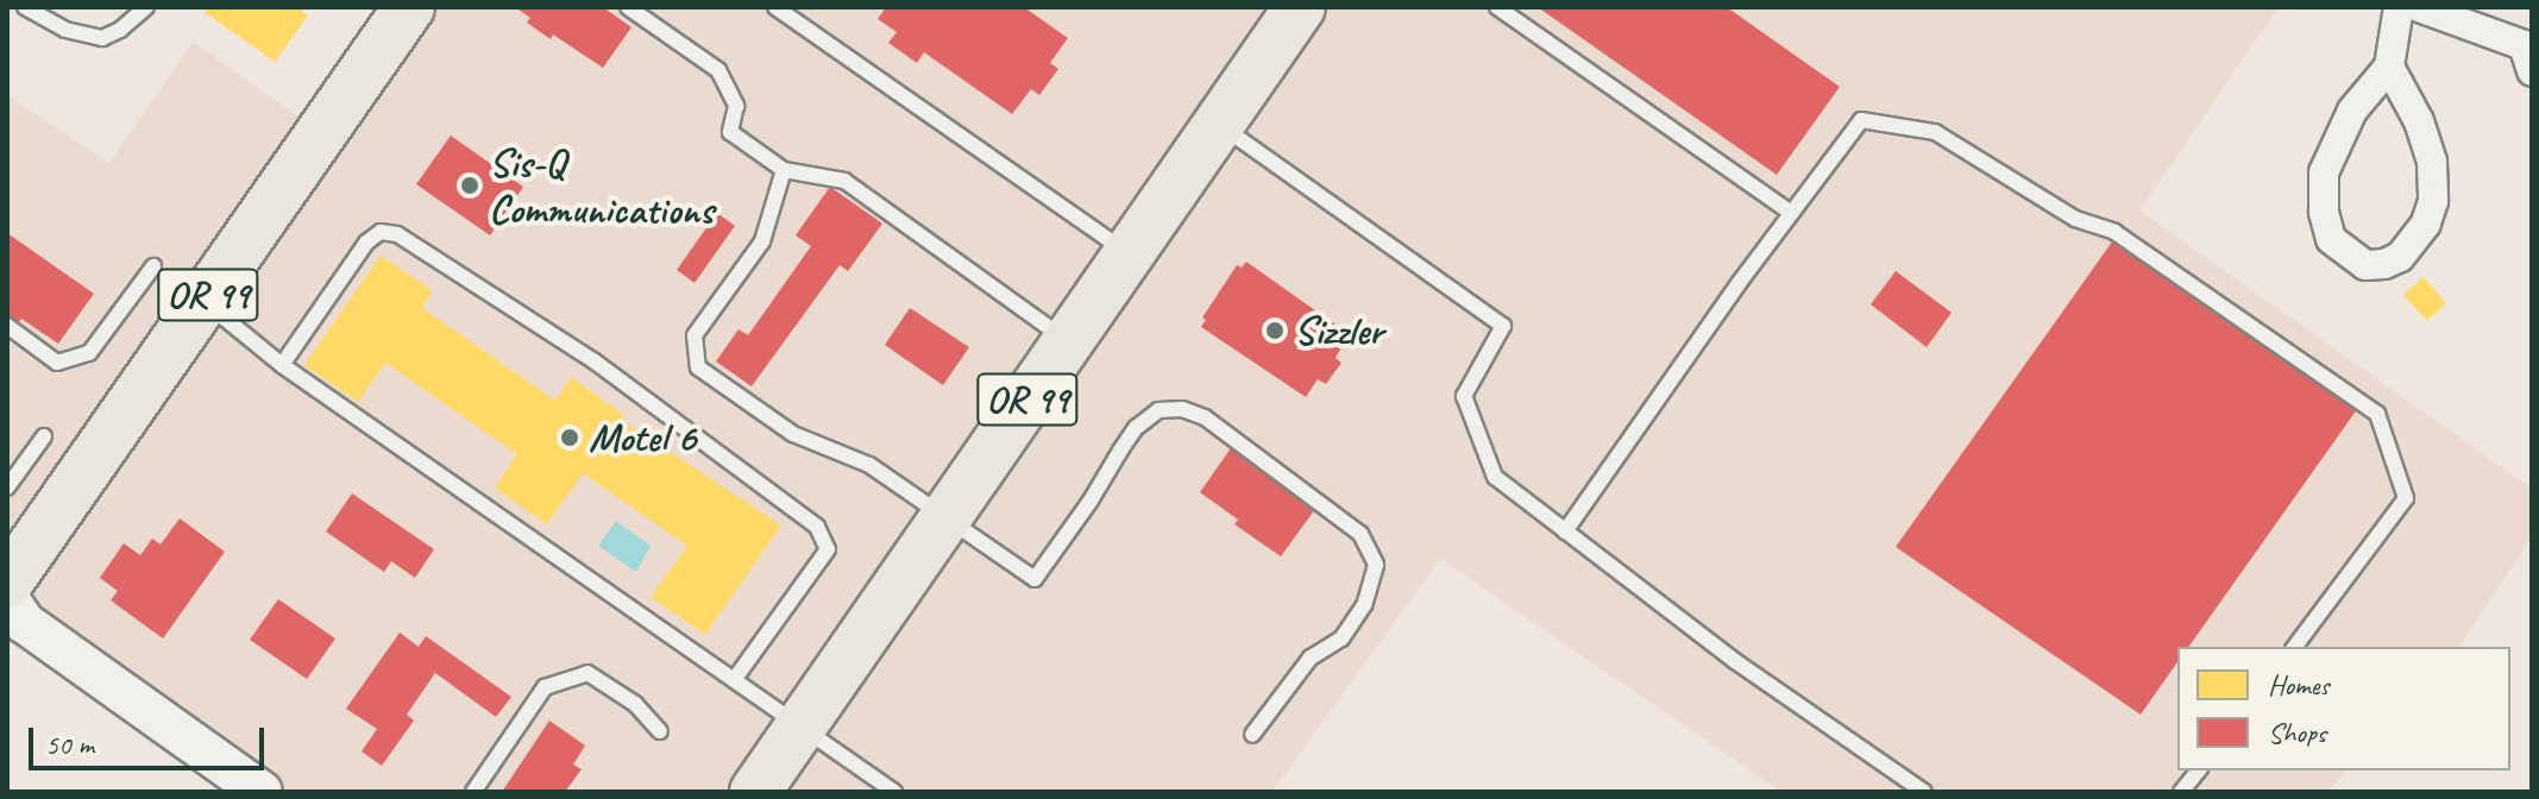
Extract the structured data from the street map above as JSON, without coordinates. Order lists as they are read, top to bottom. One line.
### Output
{"streets":{"highway":["OR 99"]},"places":["Sis-Q Communications","Sizzler","Motel 6"],"legend":["Homes","Shops"],"scale_bar":"50 m"}
